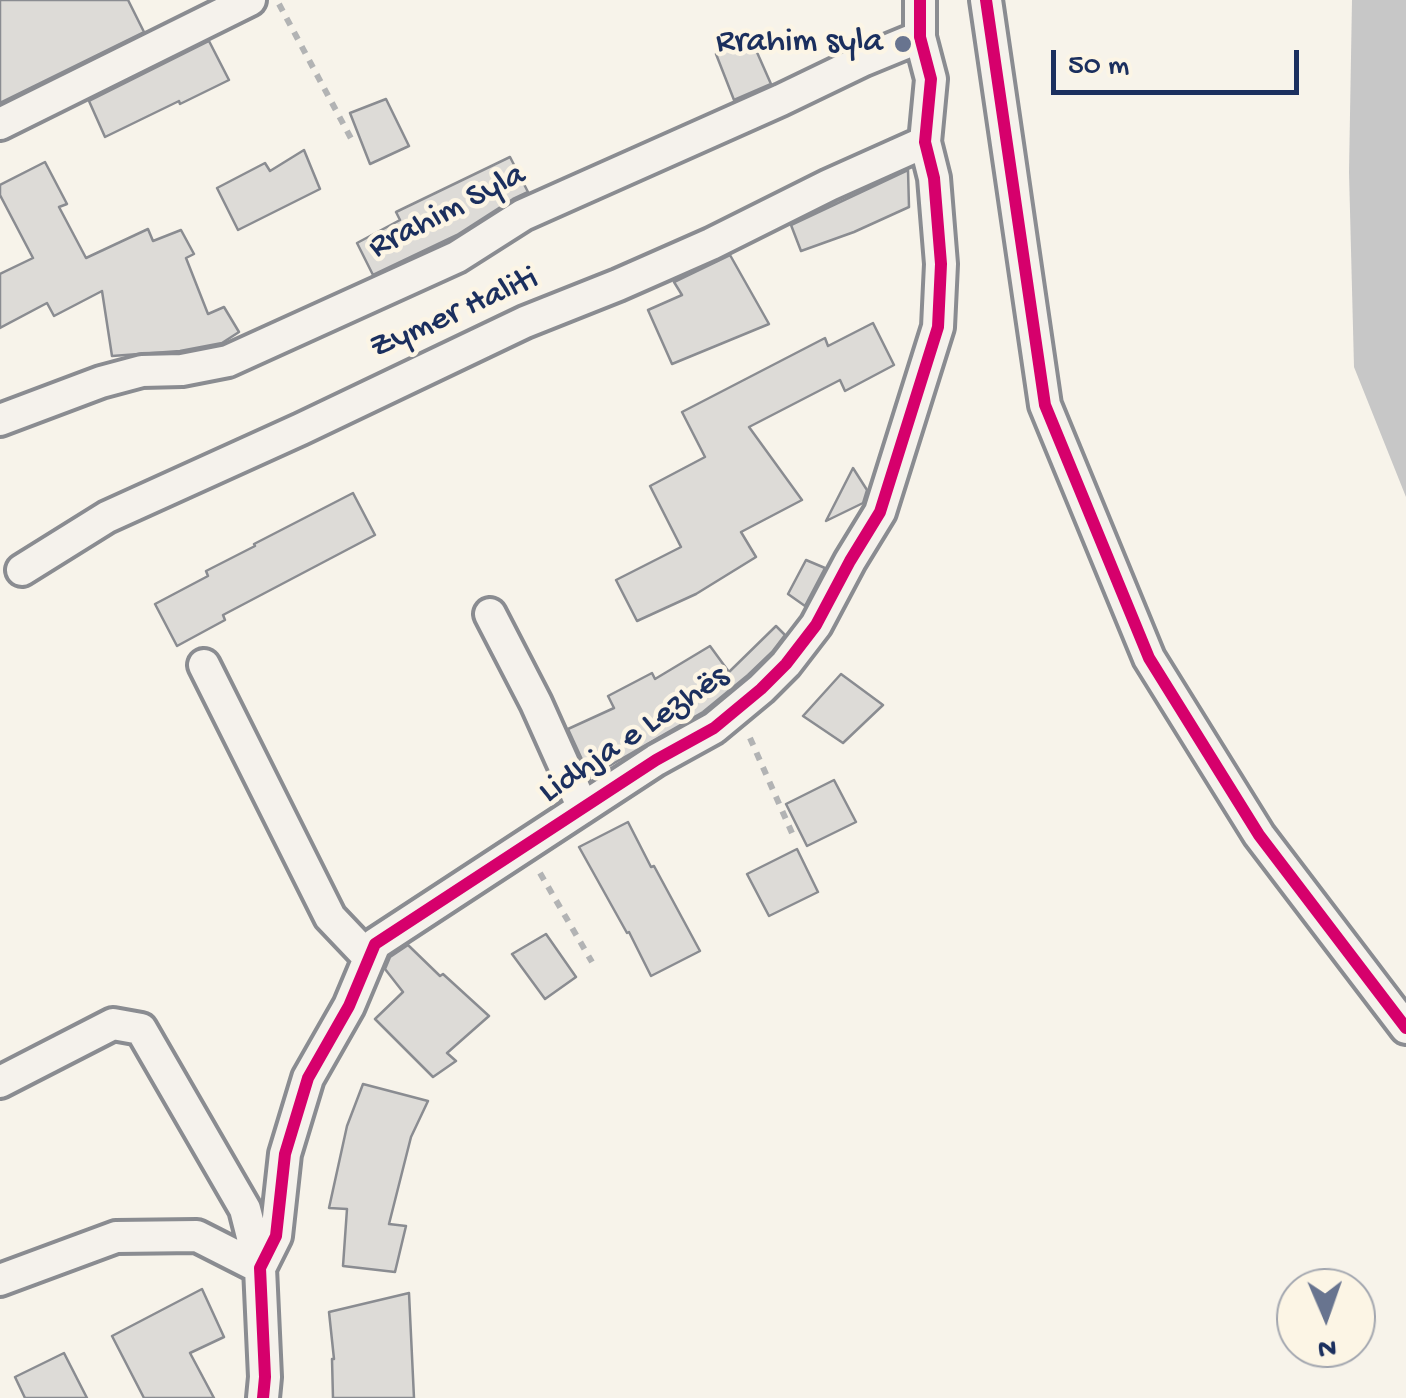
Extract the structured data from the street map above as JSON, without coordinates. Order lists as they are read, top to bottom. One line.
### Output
{"streets":{"street":["Rrahim Syla","Zymer Haliti","Lidhja e Lezhës"]},"crossings":[["Rrahim Syla","Lidhja e Lezhës"],["Zymer Haliti","Lidhja e Lezhës"]],"places":["Rrahim syla"],"scale_bar":"50 m","north":"bottom"}
